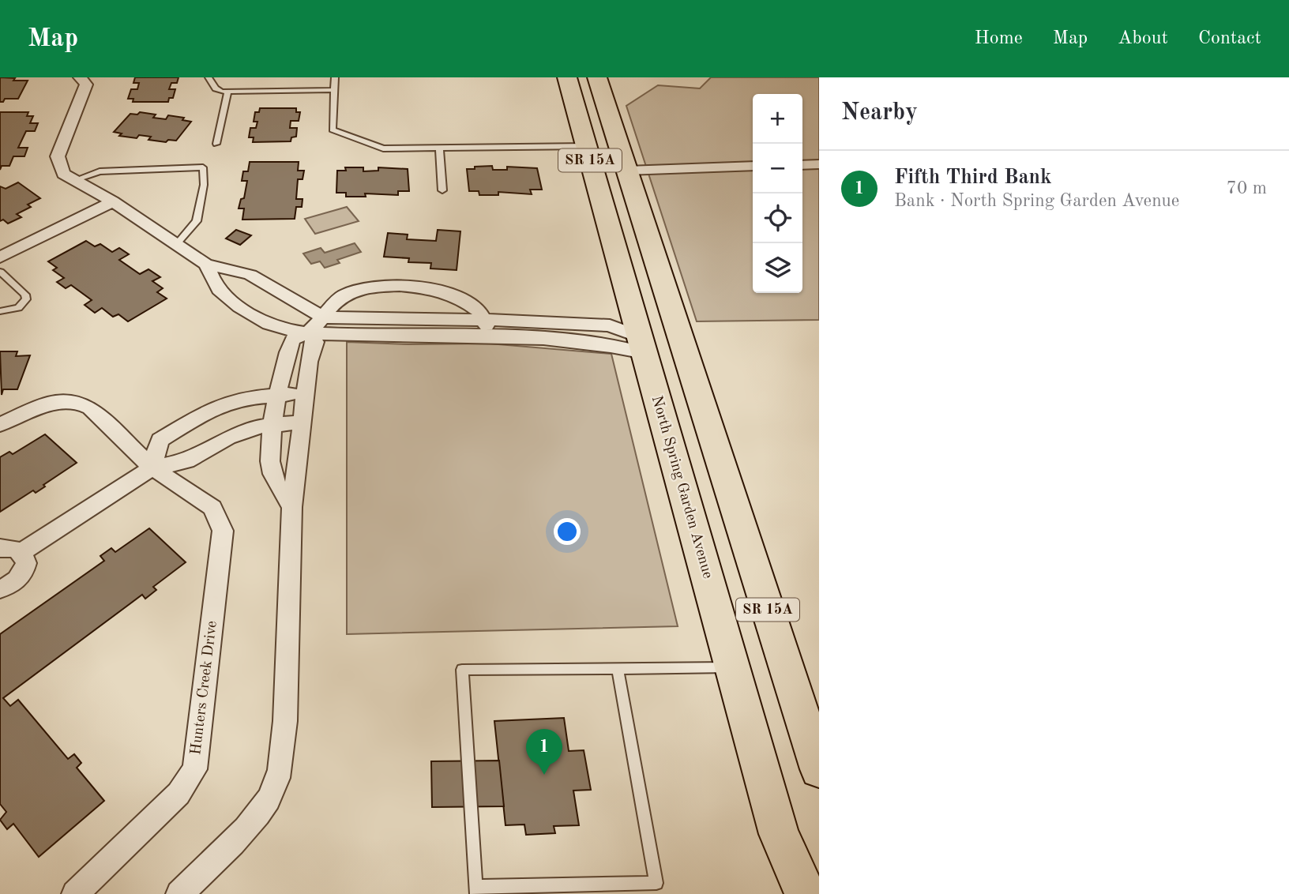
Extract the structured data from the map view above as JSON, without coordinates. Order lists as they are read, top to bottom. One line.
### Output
{"streets":{"highway":["SR 15A","North Spring Garden Avenue"],"street":["Hunters Creek Drive"]},"page":{"header":"Map","nav":["Home","Map","About","Contact"],"heading":"Nearby","map_buttons":["+","−"],"list":[{"mark":"1","name":"Fifth Third Bank","note":"Bank · North Spring Garden Avenue","value":"70 m"}],"pins":"1"}}
